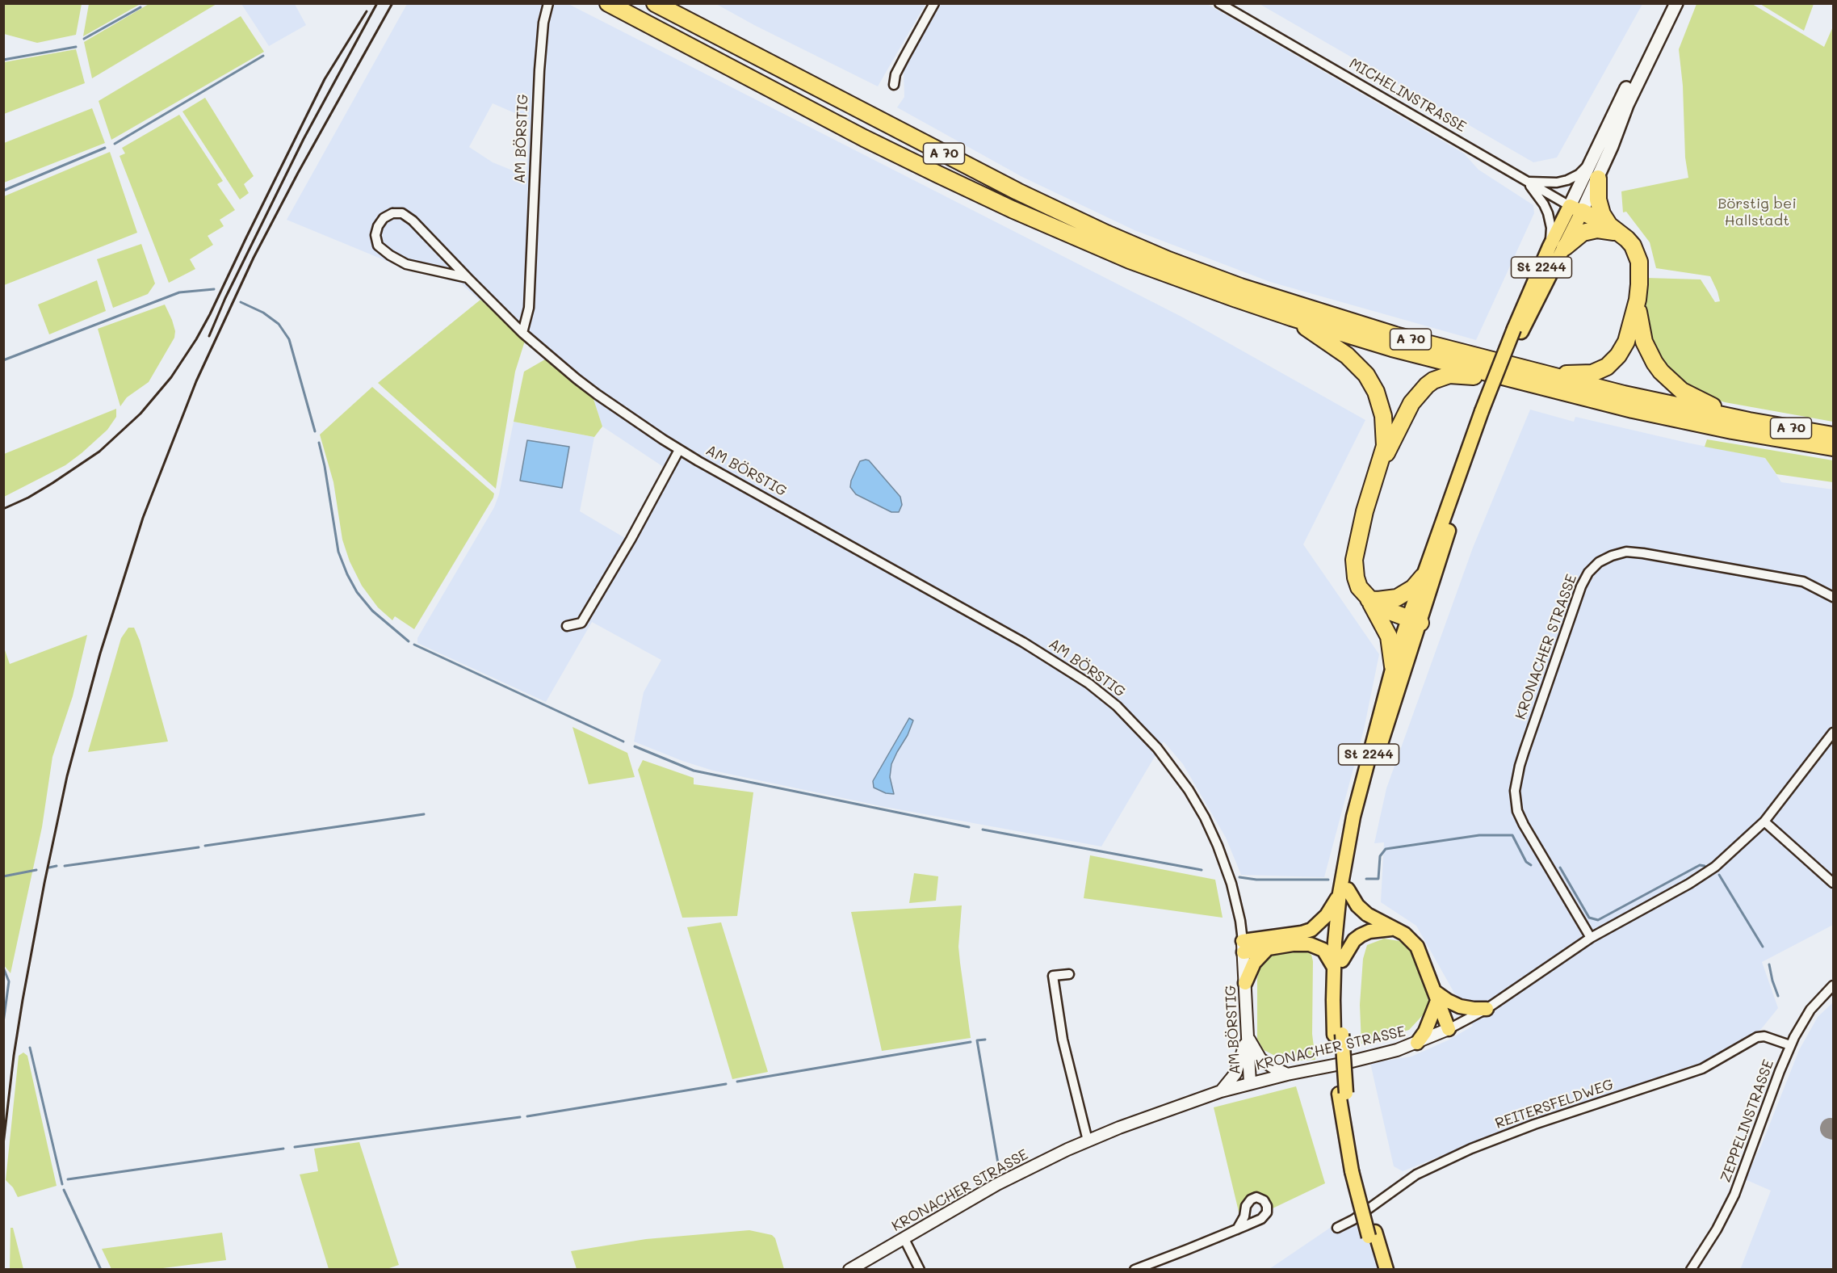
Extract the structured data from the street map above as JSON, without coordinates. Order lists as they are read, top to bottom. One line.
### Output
{"streets":{"highway":["A 70"],"main road":["St 2244"],"street":["MICHELINSTRASSE","AM BÖRSTIG","KRONACHER STRASSE","REITERSFELDWEG","ZEPPELINSTRASSE"]},"crossings":[["MICHELINSTRASSE","St 2244"],["AM BÖRSTIG","KRONACHER STRASSE"],["REITERSFELDWEG","ZEPPELINSTRASSE"]],"parks":["Börstig bei Hallstadt"]}
